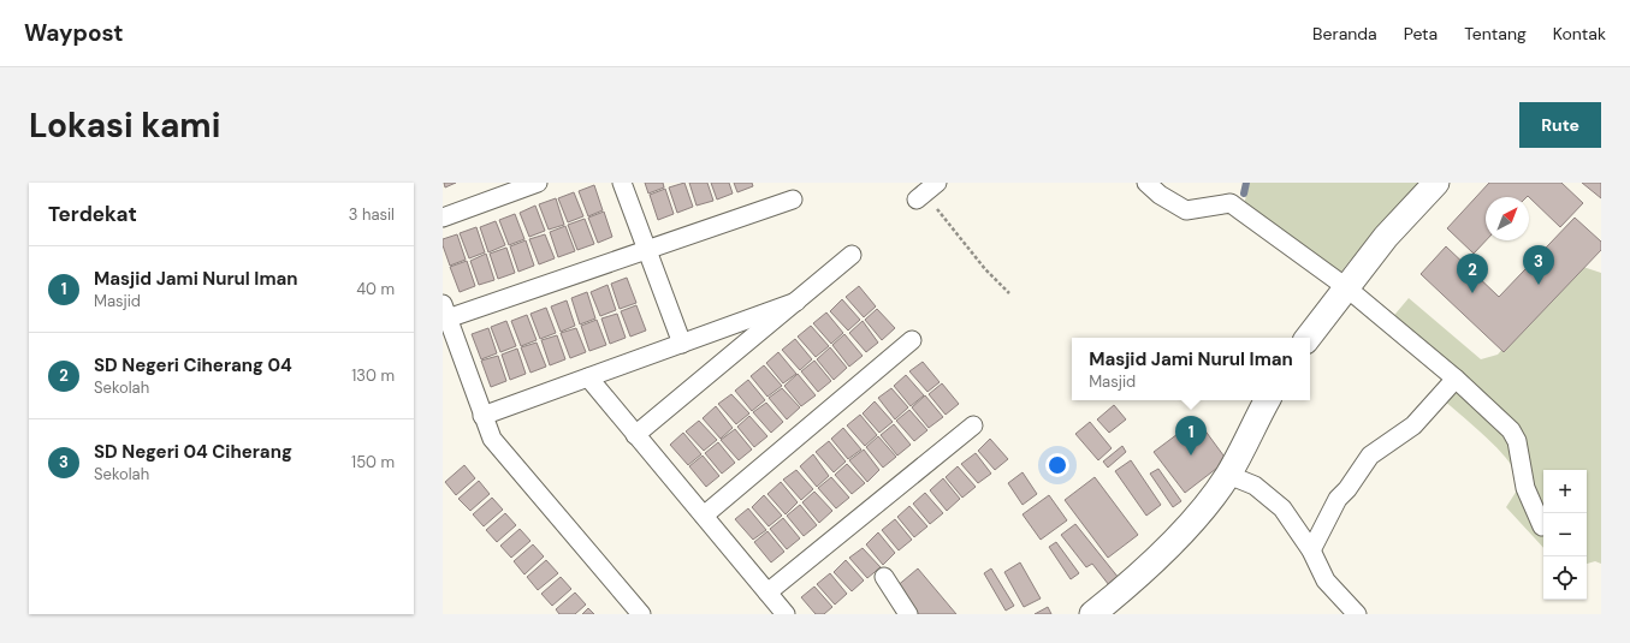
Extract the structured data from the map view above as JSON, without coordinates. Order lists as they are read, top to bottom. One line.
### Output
{"north":"top right","page":{"header":"Waypost","nav":["Beranda","Peta","Tentang","Kontak"],"buttons":"Rute","title":"Lokasi kami","heading":["Terdekat","3 hasil"],"list":[{"mark":"1","name":"Masjid Jami Nurul Iman","note":"Masjid","value":"40 m"},{"mark":"2","name":"SD Negeri Ciherang 04","note":"Sekolah","value":"130 m"},{"mark":"3","name":"SD Negeri 04 Ciherang","note":"Sekolah","value":"150 m"}],"pins":["3","2","1"],"popup":["Masjid Jami Nurul Iman","Masjid"],"map_buttons":["+","−"]}}
